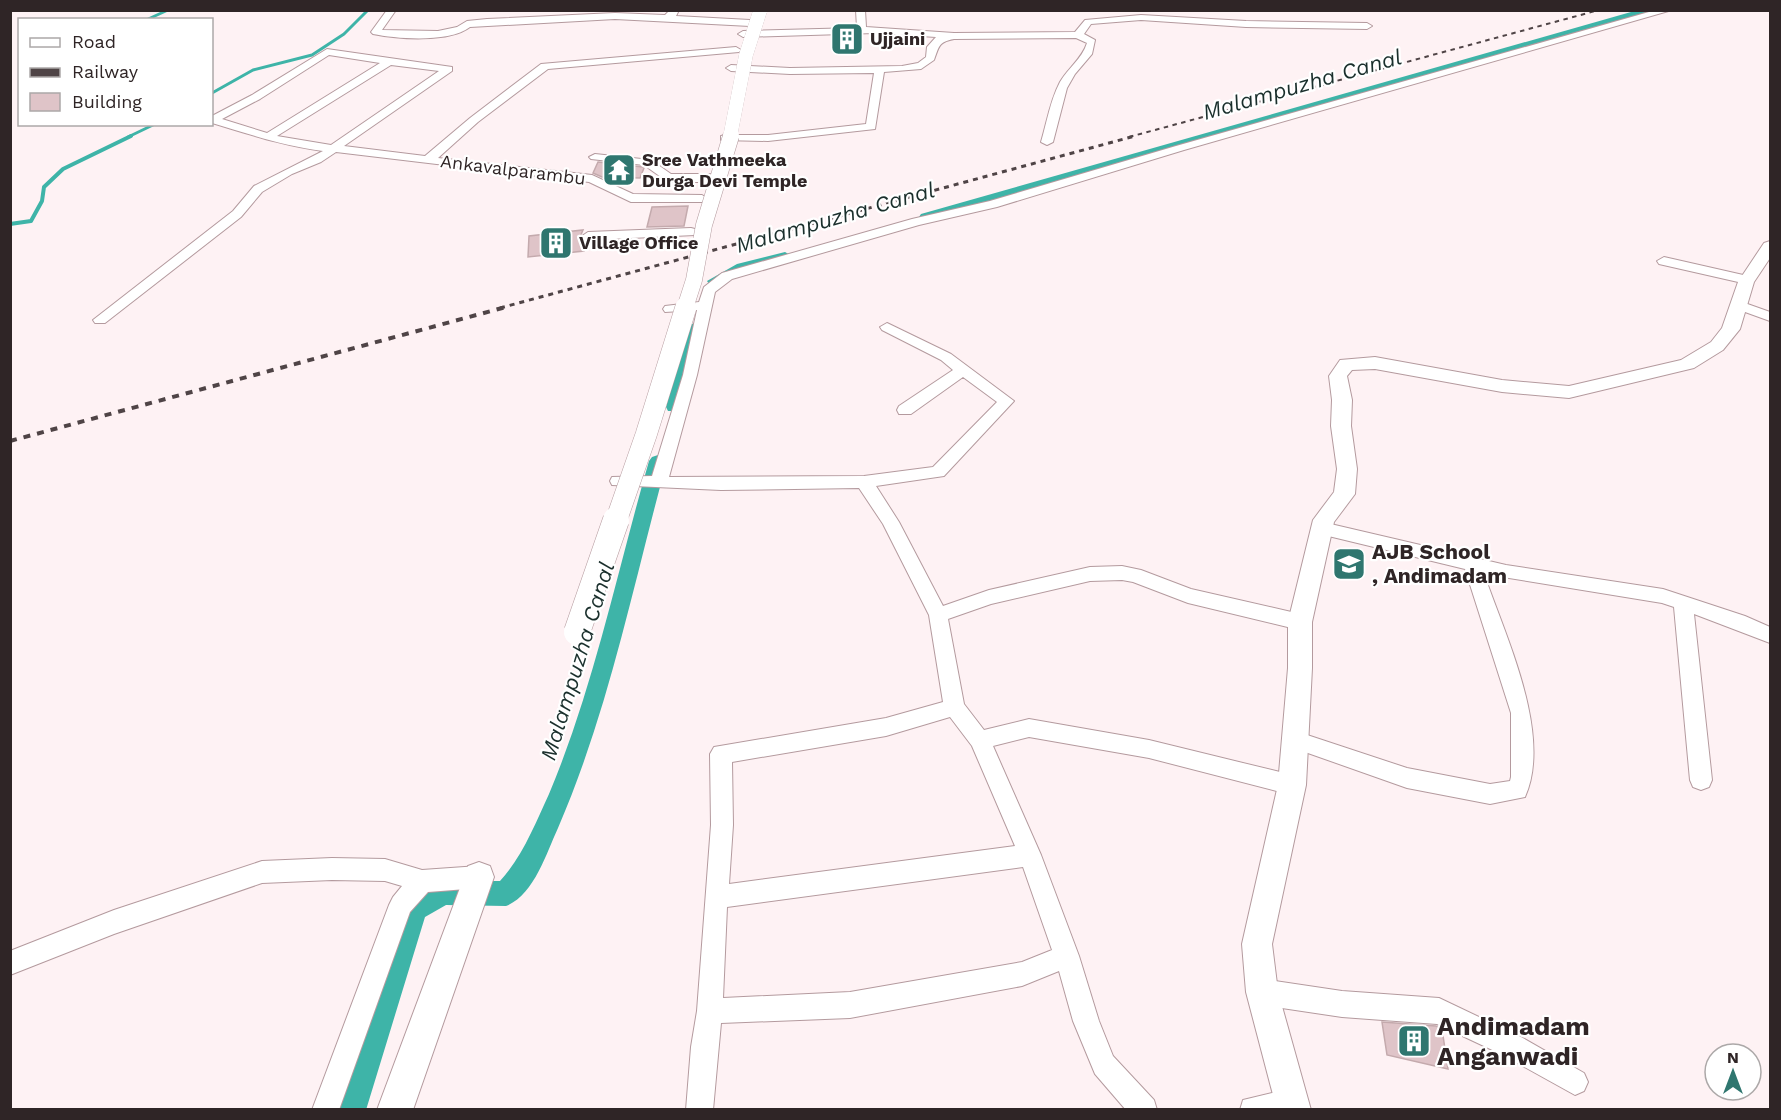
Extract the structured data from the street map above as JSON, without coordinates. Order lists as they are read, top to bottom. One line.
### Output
{"streets":{"street":["Ankavalparambu"]},"water":["Malampuzha Canal"],"places":{"building":["Ujjaini","Village Office","Andimadam Anganwadi"],"temple":["Sree Vathmeeka Durga Devi Temple"],"school or university":["AJB School , Andimadam"]},"legend":["Road","Railway","Building"],"north":"top"}
